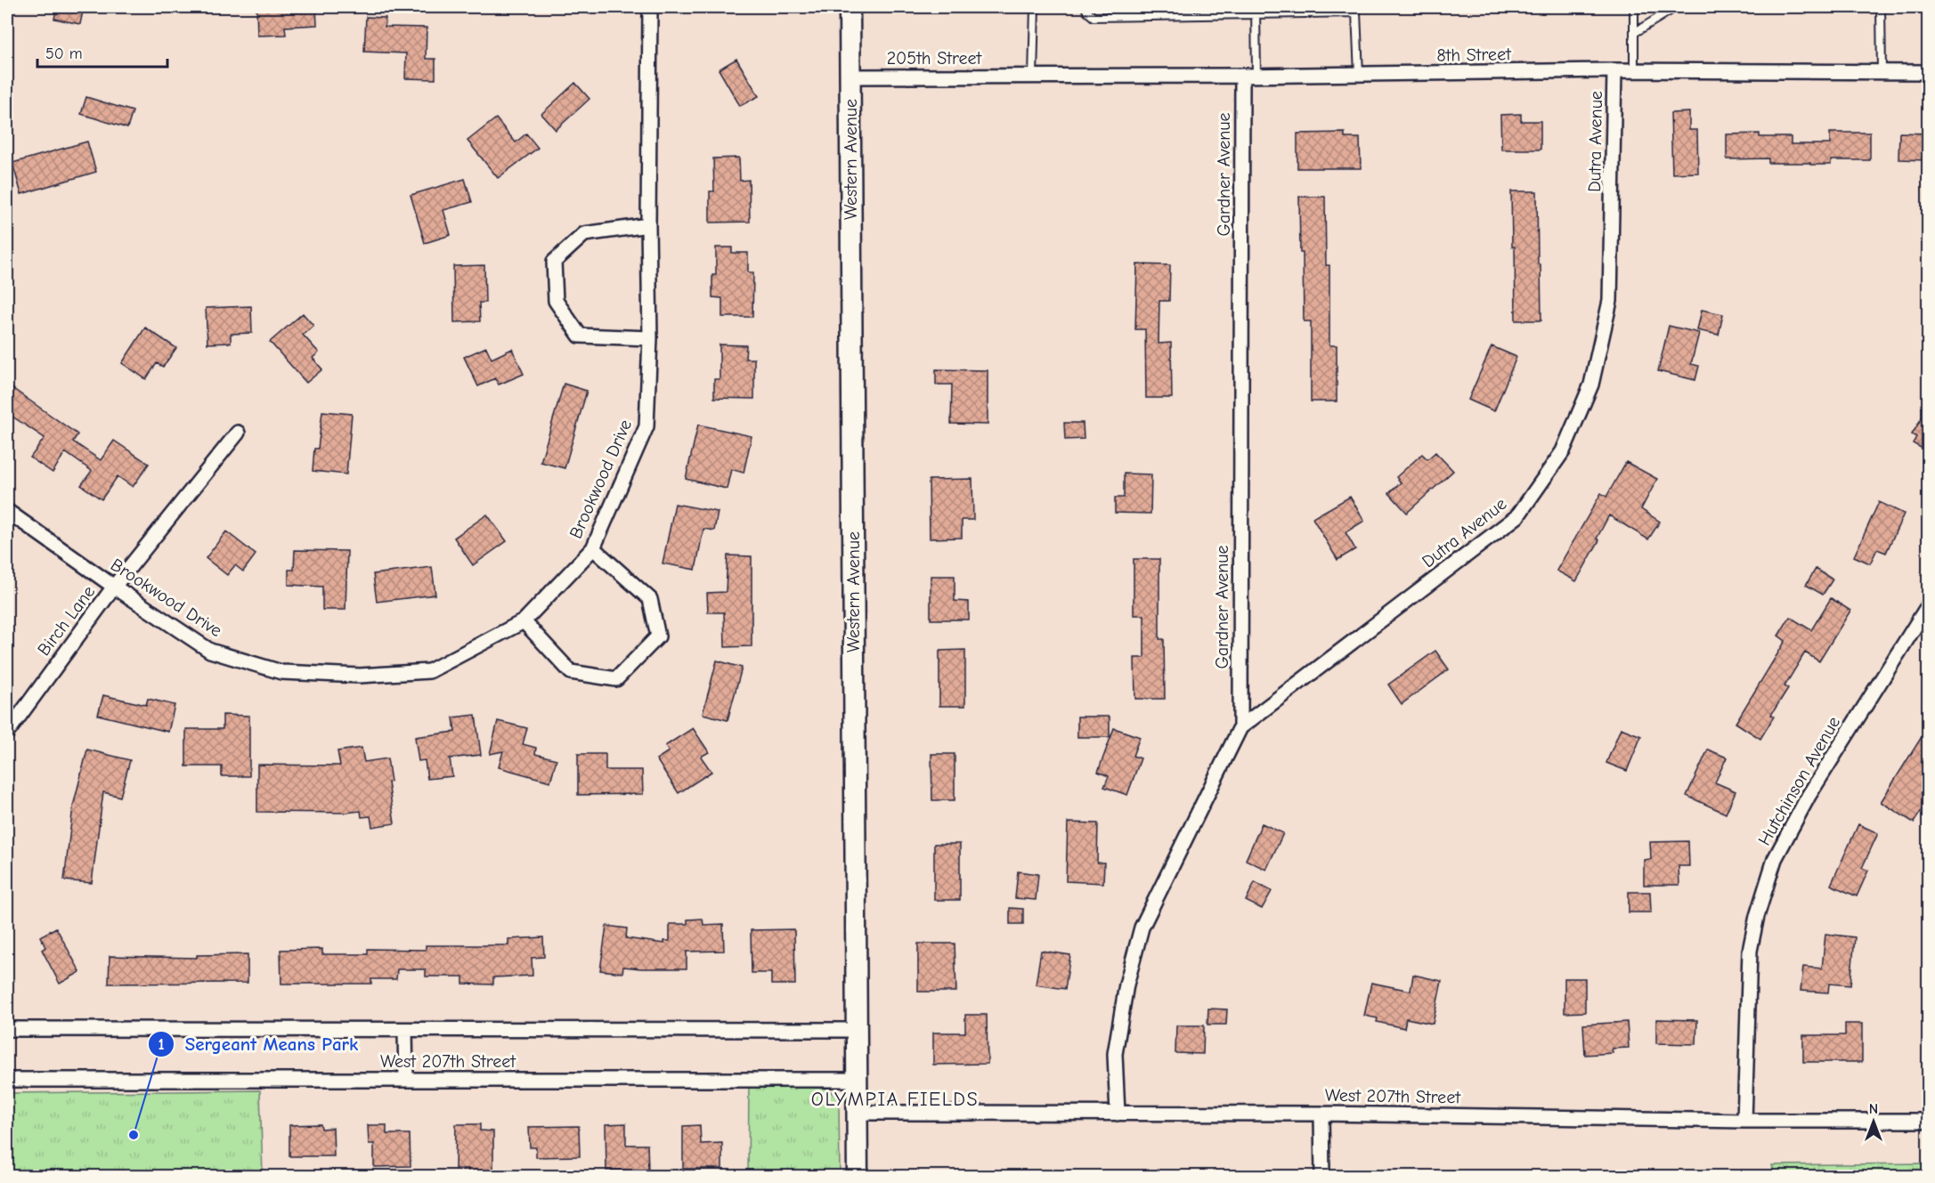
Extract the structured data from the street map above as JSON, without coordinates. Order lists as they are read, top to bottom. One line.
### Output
{"streets":{"main road":["Western Avenue"],"street":["8th Street","205th Street","Dutra Avenue","Gardner Avenue","Brookwood Drive","Birch Lane","Hutchinson Avenue","West 207th Street"]},"crossings":[["8th Street","205th Street"],["8th Street","Dutra Avenue"],["8th Street","Gardner Avenue"],["205th Street","Western Avenue"],["Dutra Avenue","Gardner Avenue"],["Western Avenue","West 207th Street"],["Gardner Avenue","West 207th Street"],["Brookwood Drive","Birch Lane"],["Hutchinson Avenue","West 207th Street"]],"districts":["OLYMPIA FIELDS"],"places":["Sergeant Means Park"],"scale_bar":"50 m","north":"top"}
